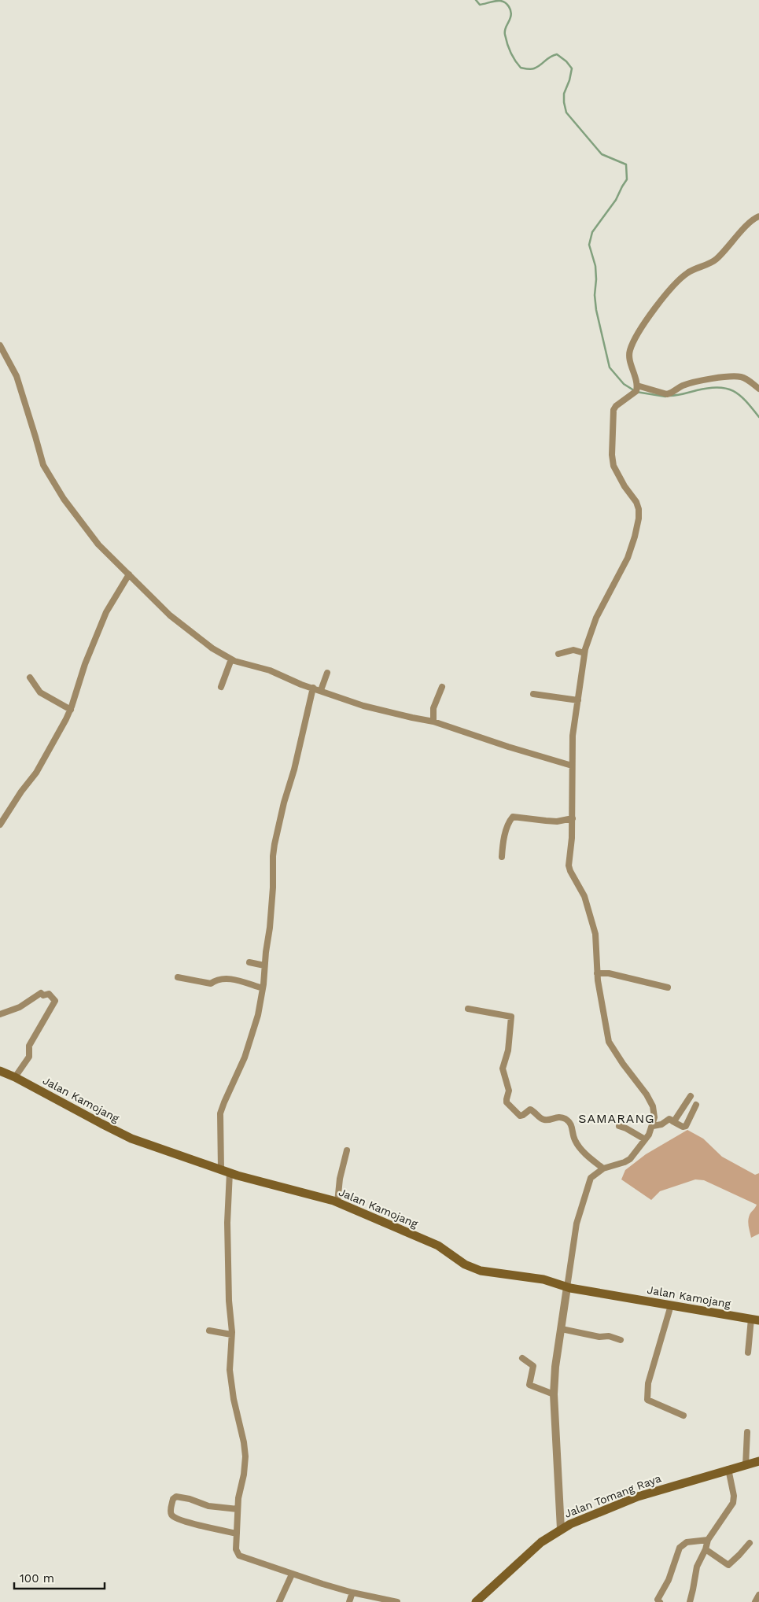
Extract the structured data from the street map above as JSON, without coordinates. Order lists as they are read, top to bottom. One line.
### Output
{"streets":{"main road":["Jalan Kamojang","Jalan Tomang Raya"]},"districts":["SAMARANG"],"scale_bar":"100 m"}
